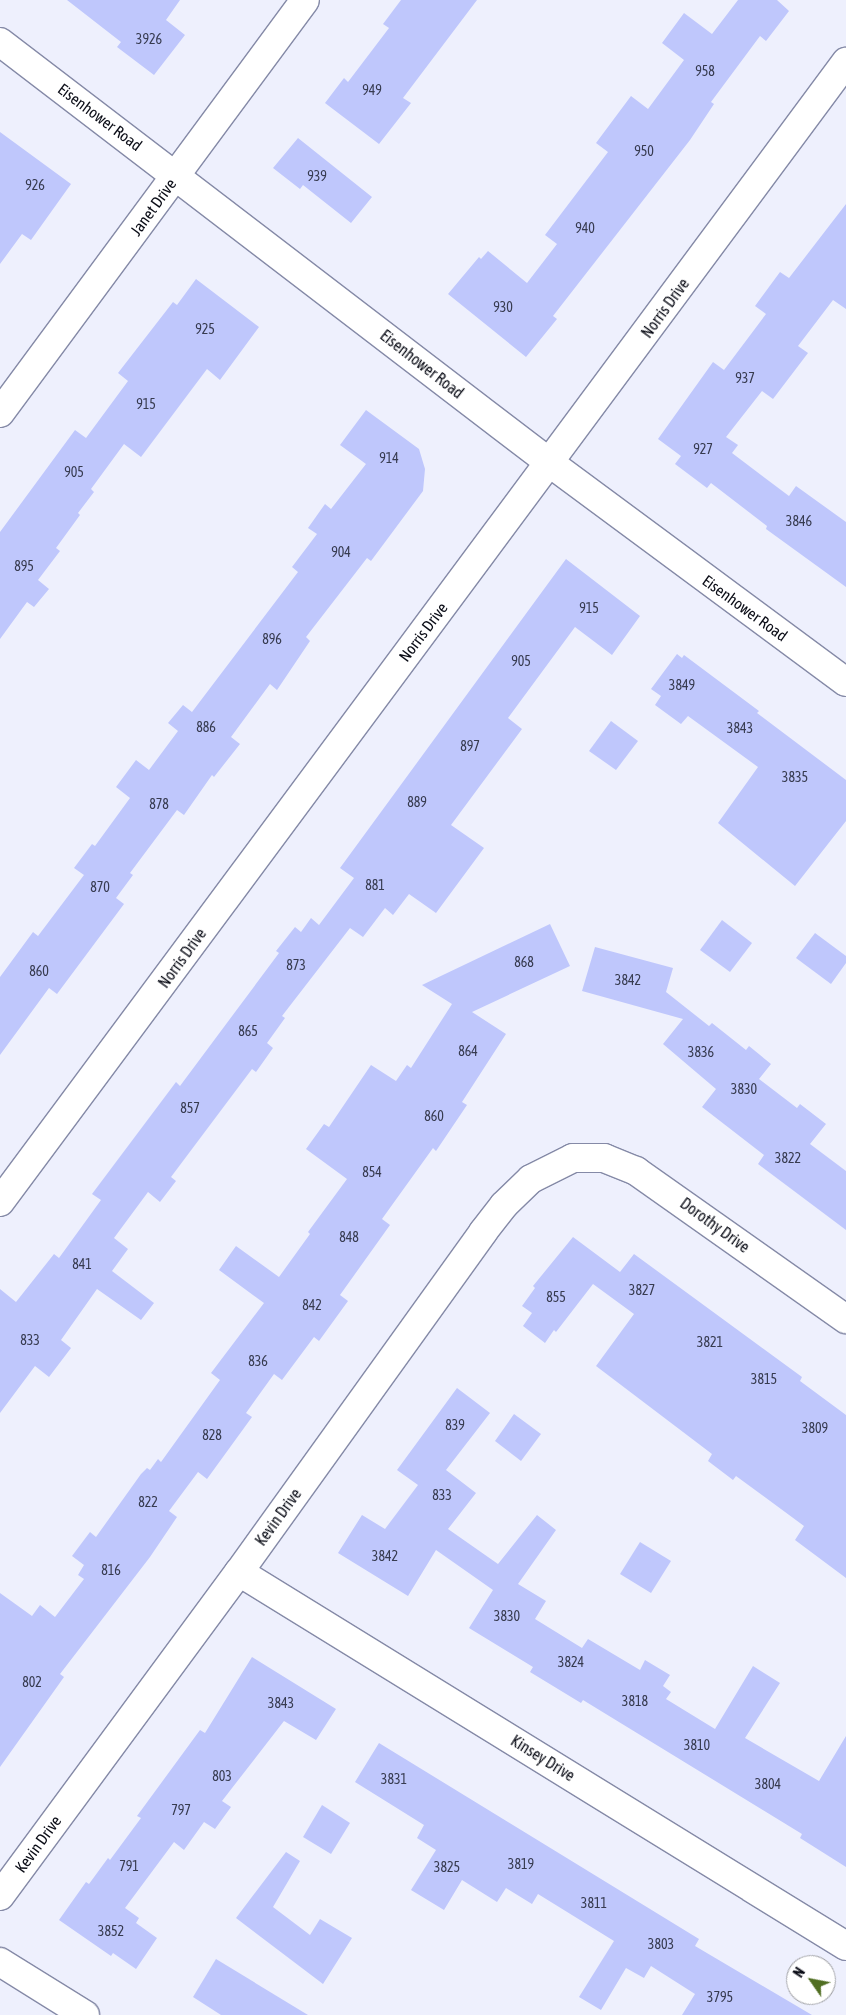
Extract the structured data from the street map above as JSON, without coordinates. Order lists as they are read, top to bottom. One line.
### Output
{"streets":{"street":["Eisenhower Road","Janet Drive","Norris Drive","Dorothy Drive","Kevin Drive","Kinsey Drive"]},"crossings":[["Eisenhower Road","Janet Drive"],["Eisenhower Road","Norris Drive"],["Dorothy Drive","Kevin Drive"],["Kevin Drive","Kinsey Drive"]],"house_numbers":["3926","958","949","950","939","926","940","930","925","937","915","927","914","905","3846","904","895","915","896","905","3849","886","3843","897","3835","889","878","881","870","868","873","860","3842","865","864","3836","3830","857","860","3822","854","848","841","3827","855","842","833","3821","836","3815","839","3809","828","833","822","3842","816","3830","3824","802","3818","3843","3810","803","3831","3804","797","3819","791","3825","3811","3852","3803","3795"],"north":"top left"}
